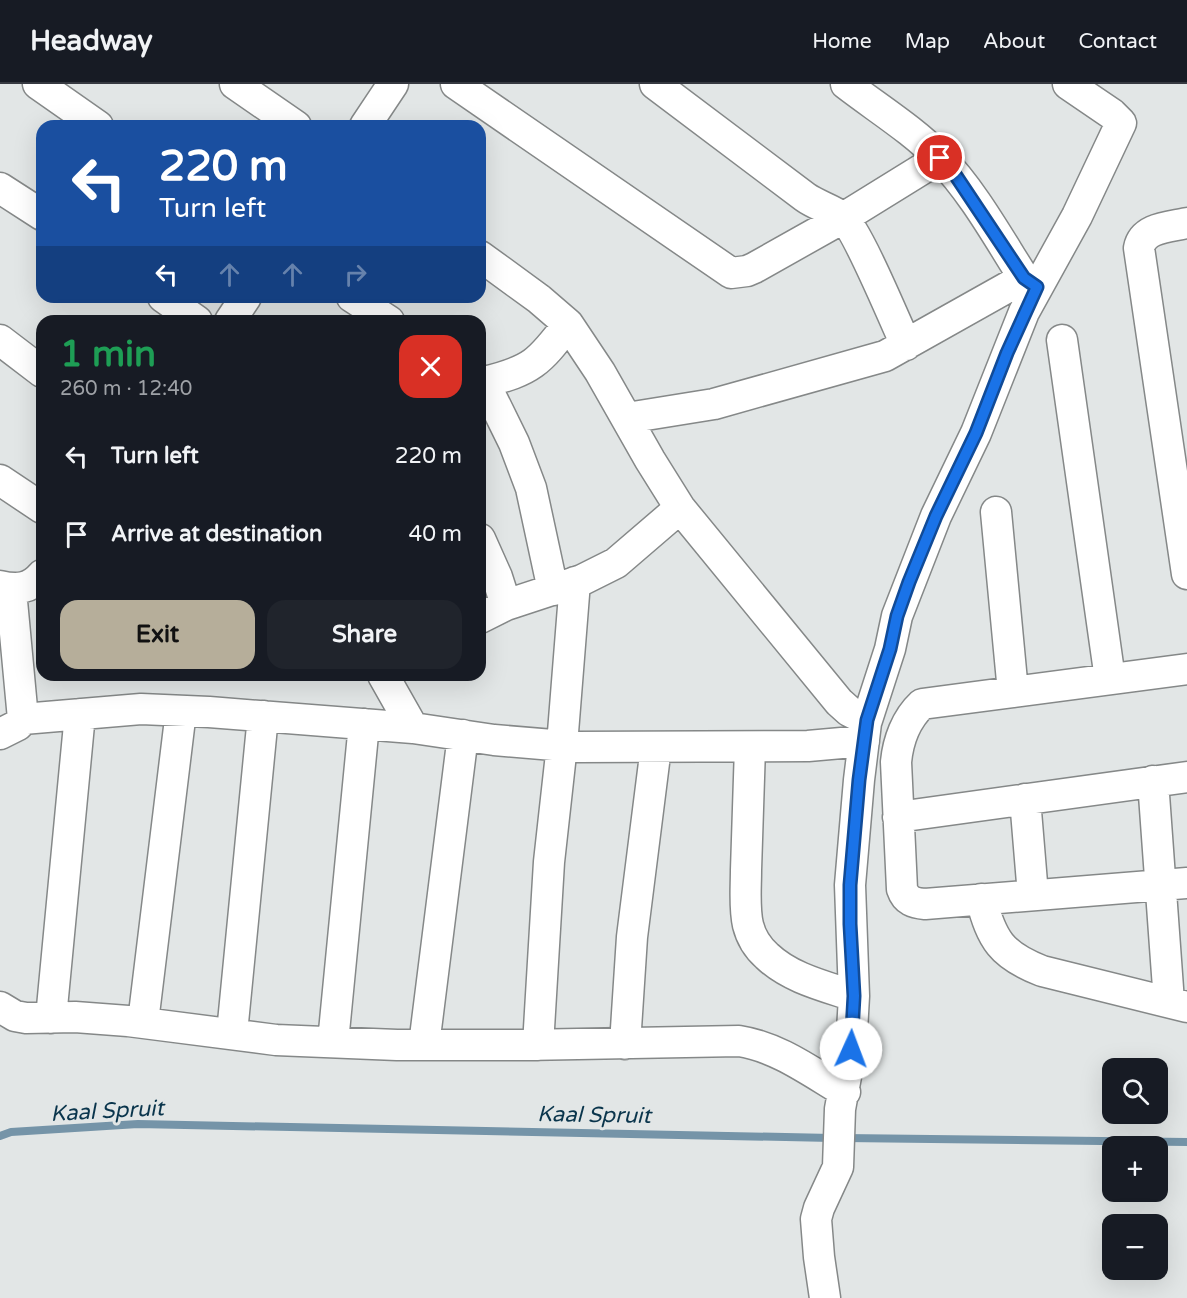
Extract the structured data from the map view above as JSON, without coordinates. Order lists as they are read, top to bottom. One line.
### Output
{"water":["Kaal Spruit"],"page":{"header":"Headway","nav":["Home","Map","About","Contact"],"turn":["220 m","Turn left"],"heading":["1 min","260 m · 12:40"],"list":[{"name":"Turn left","value":"220 m"},{"name":"Arrive at destination","value":"40 m"}],"buttons":["Exit","Share"],"map_buttons":["+","−"]}}
